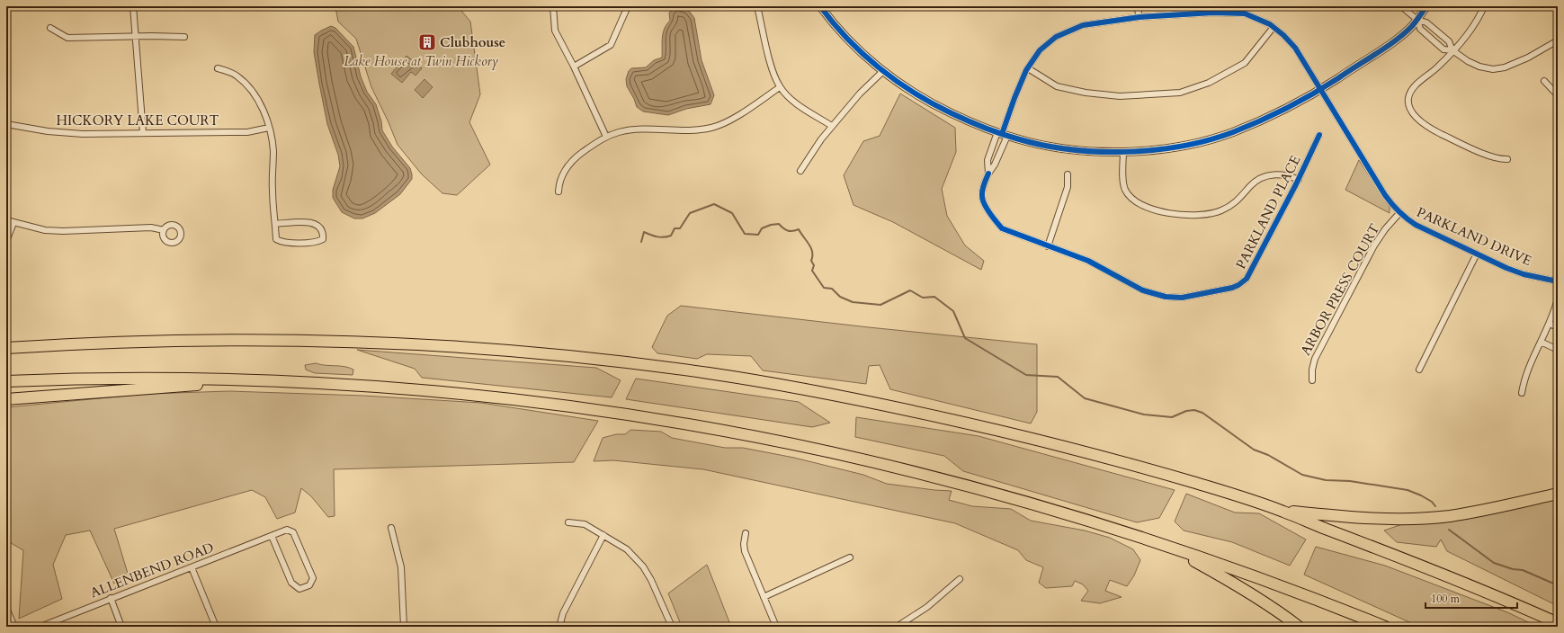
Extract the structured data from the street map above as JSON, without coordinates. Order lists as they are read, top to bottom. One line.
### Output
{"streets":{"street":["HICKORY LAKE COURT","PARKLAND PLACE","PARKLAND DRIVE","ARBOR PRESS COURT","ALLENBEND ROAD"]},"crossings":[["PARKLAND PLACE","PARKLAND DRIVE"],["PARKLAND DRIVE","ARBOR PRESS COURT"]],"parks":["Lake House at Twin Hickory"],"places":{"building":["Clubhouse"]},"scale_bar":"100 m"}
